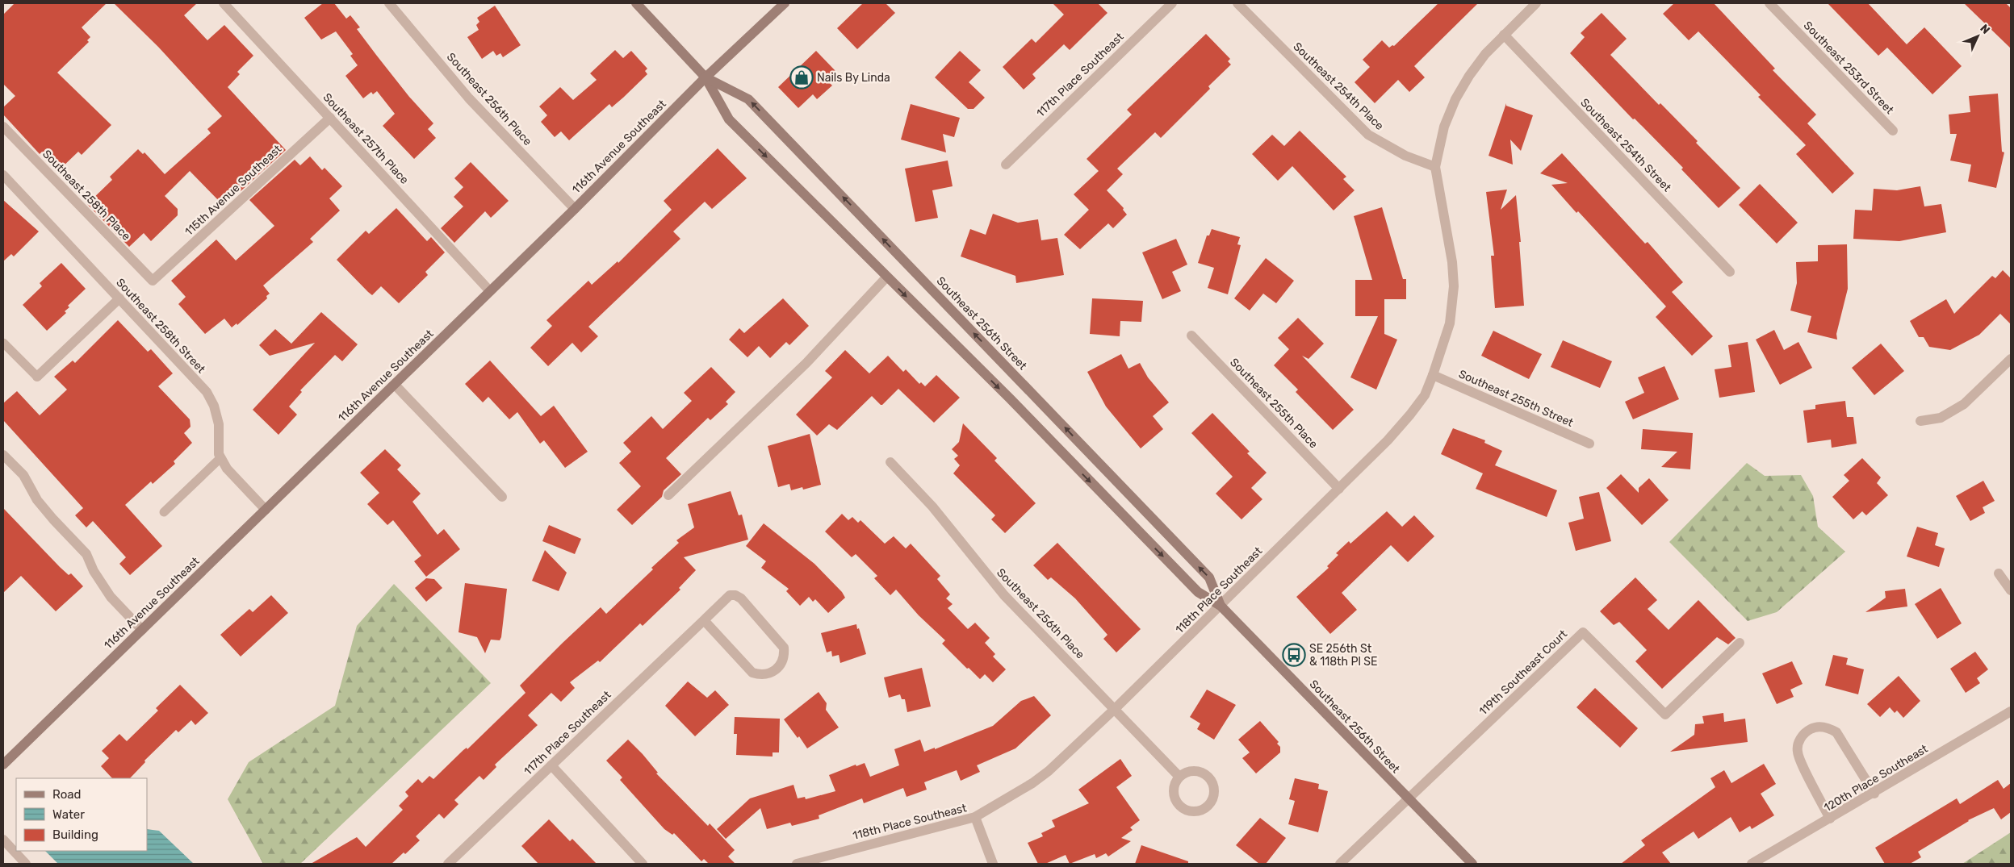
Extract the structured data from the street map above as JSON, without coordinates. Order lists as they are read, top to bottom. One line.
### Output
{"streets":{"main road":["116th Avenue Southeast","Southeast 256th Street"],"street":["Southeast 253rd Street","117th Place Southeast","Southeast 254th Place","Southeast 256th Place","Southeast 257th Place","Southeast 254th Street","115th Avenue Southeast","Southeast 258th Place","Southeast 258th Street","Southeast 255th Street","Southeast 255th Place","118th Place Southeast","119th Southeast Court","120th Place Southeast"]},"crossings":[["Southeast 254th Place","118th Place Southeast"],["Southeast 256th Place","116th Avenue Southeast"],["Southeast 256th Place","118th Place Southeast"],["Southeast 257th Place","116th Avenue Southeast"],["Southeast 257th Place","115th Avenue Southeast"],["116th Avenue Southeast","Southeast 256th Street"],["116th Avenue Southeast","Southeast 258th Street"],["115th Avenue Southeast","Southeast 258th Place"],["Southeast 256th Street","118th Place Southeast"],["Southeast 256th Street","119th Southeast Court"],["Southeast 255th Street","118th Place Southeast"],["Southeast 255th Place","118th Place Southeast"]],"places":{"shop":["Nails By Linda"],"bus stop":["SE 256th St & 118th Pl SE"]},"legend":["Road","Water","Building"],"north":"top right"}
